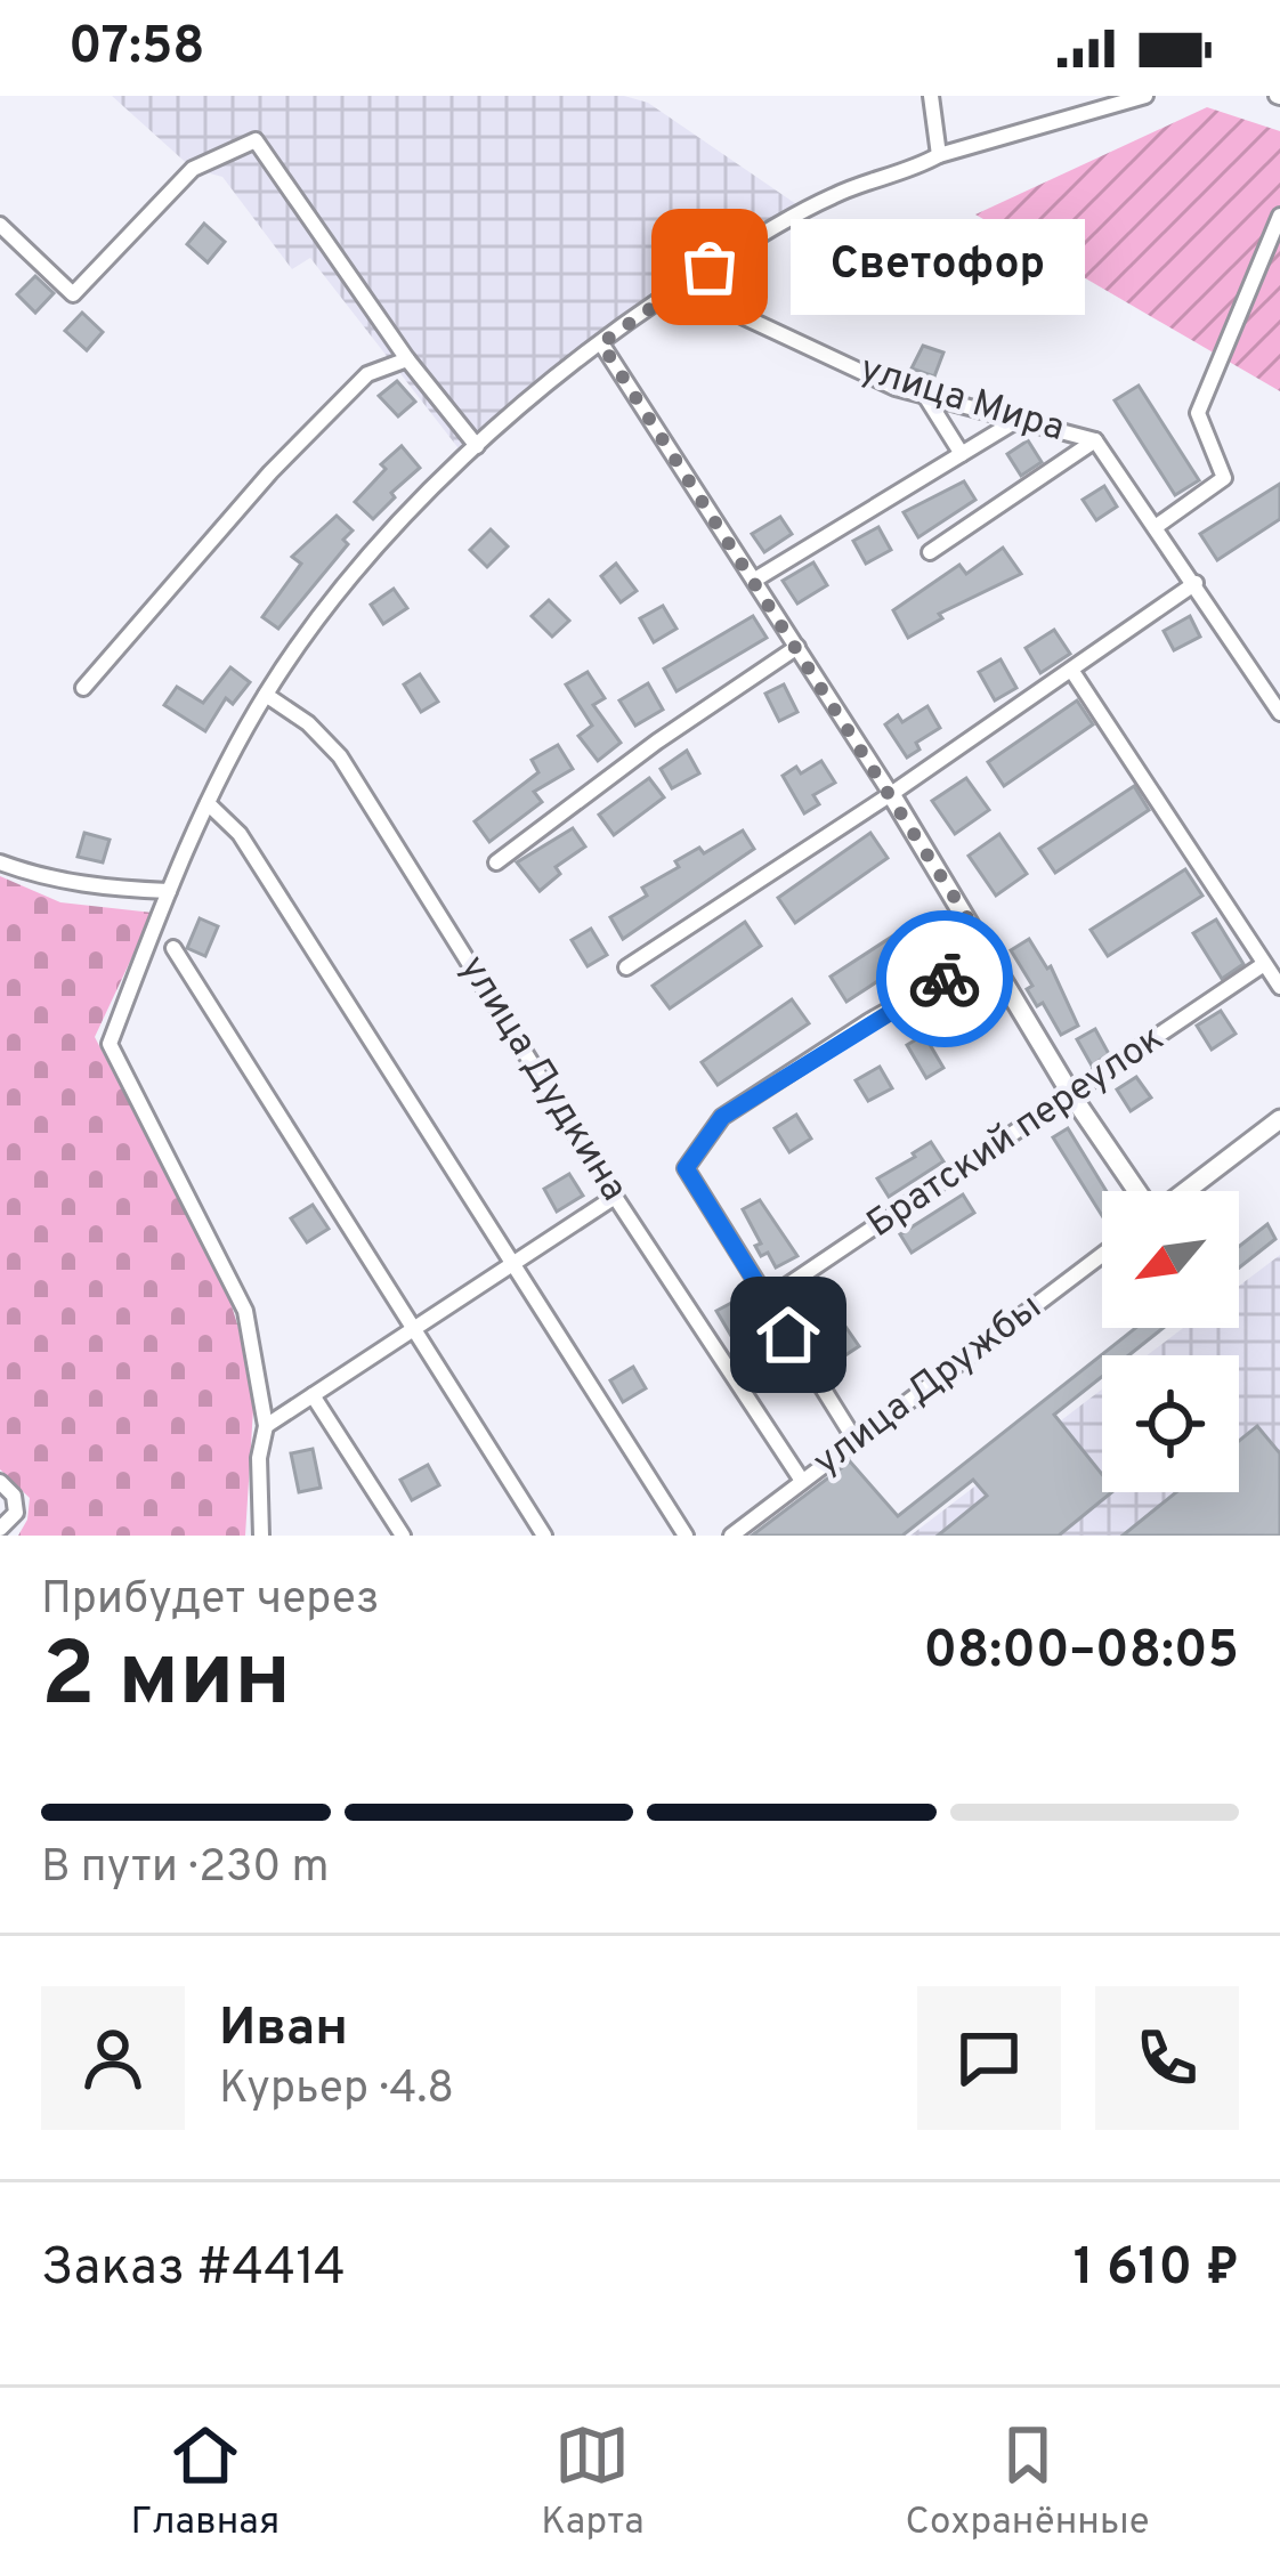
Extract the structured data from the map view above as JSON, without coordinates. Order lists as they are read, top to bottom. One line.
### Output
{"streets":{"street":["улица Мира","улица Дудкина","Братский переулок","улица Дружбы"]},"crossings":[["улица Дудкина","улица Дружбы"]],"places":["Светофор"],"north":"bottom left","page":{"status":"07:58","bubble":"Светофор","heading":["2 мин","Прибудет через","08:00–08:05"],"panel":["Иван","Курьер · 4.8","Заказ #4414","1 610 ₽"],"bar":"В пути · 230 m","tabs":["Главная","Карта","Сохранённые"]}}
